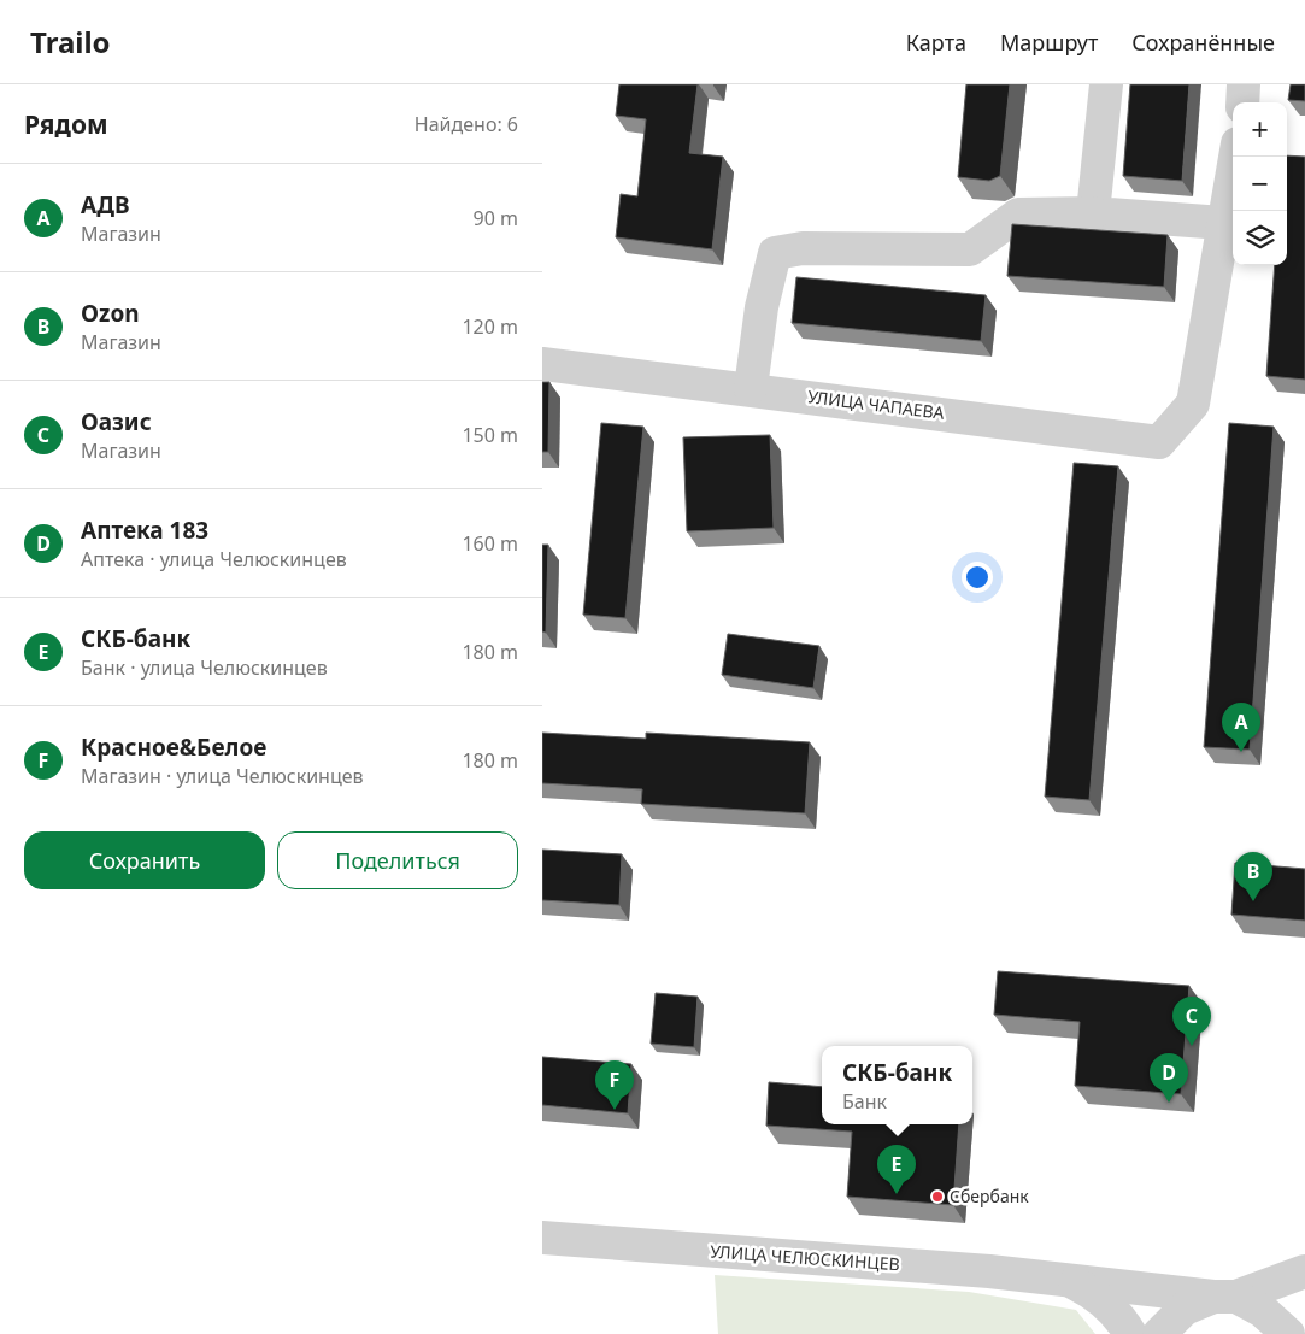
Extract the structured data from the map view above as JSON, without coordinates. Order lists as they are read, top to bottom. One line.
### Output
{"streets":{"street":["УЛИЦА ЧАПАЕВА","УЛИЦА ЧЕЛЮСКИНЦЕВ"]},"places":["Сбербанк"],"page":{"header":"Trailo","nav":["Карта","Маршрут","Сохранённые"],"heading":["Рядом","Найдено: 6"],"map_buttons":["+","−"],"list":[{"mark":"A","name":"АДВ","note":"Магазин","value":"90 m"},{"mark":"B","name":"Ozon","note":"Магазин","value":"120 m"},{"mark":"C","name":"Оазис","note":"Магазин","value":"150 m"},{"mark":"D","name":"Аптека 183","note":"Аптека · улица Челюскинцев","value":"160 m"},{"mark":"E","name":"СКБ-банк","note":"Банк · улица Челюскинцев","value":"180 m"},{"mark":"F","name":"Красное&Белое","note":"Магазин · улица Челюскинцев","value":"180 m"}],"pins":["A","B","C","D","F","E"],"buttons":["Сохранить","Поделиться"],"popup":["СКБ-банк","Банк"]}}
